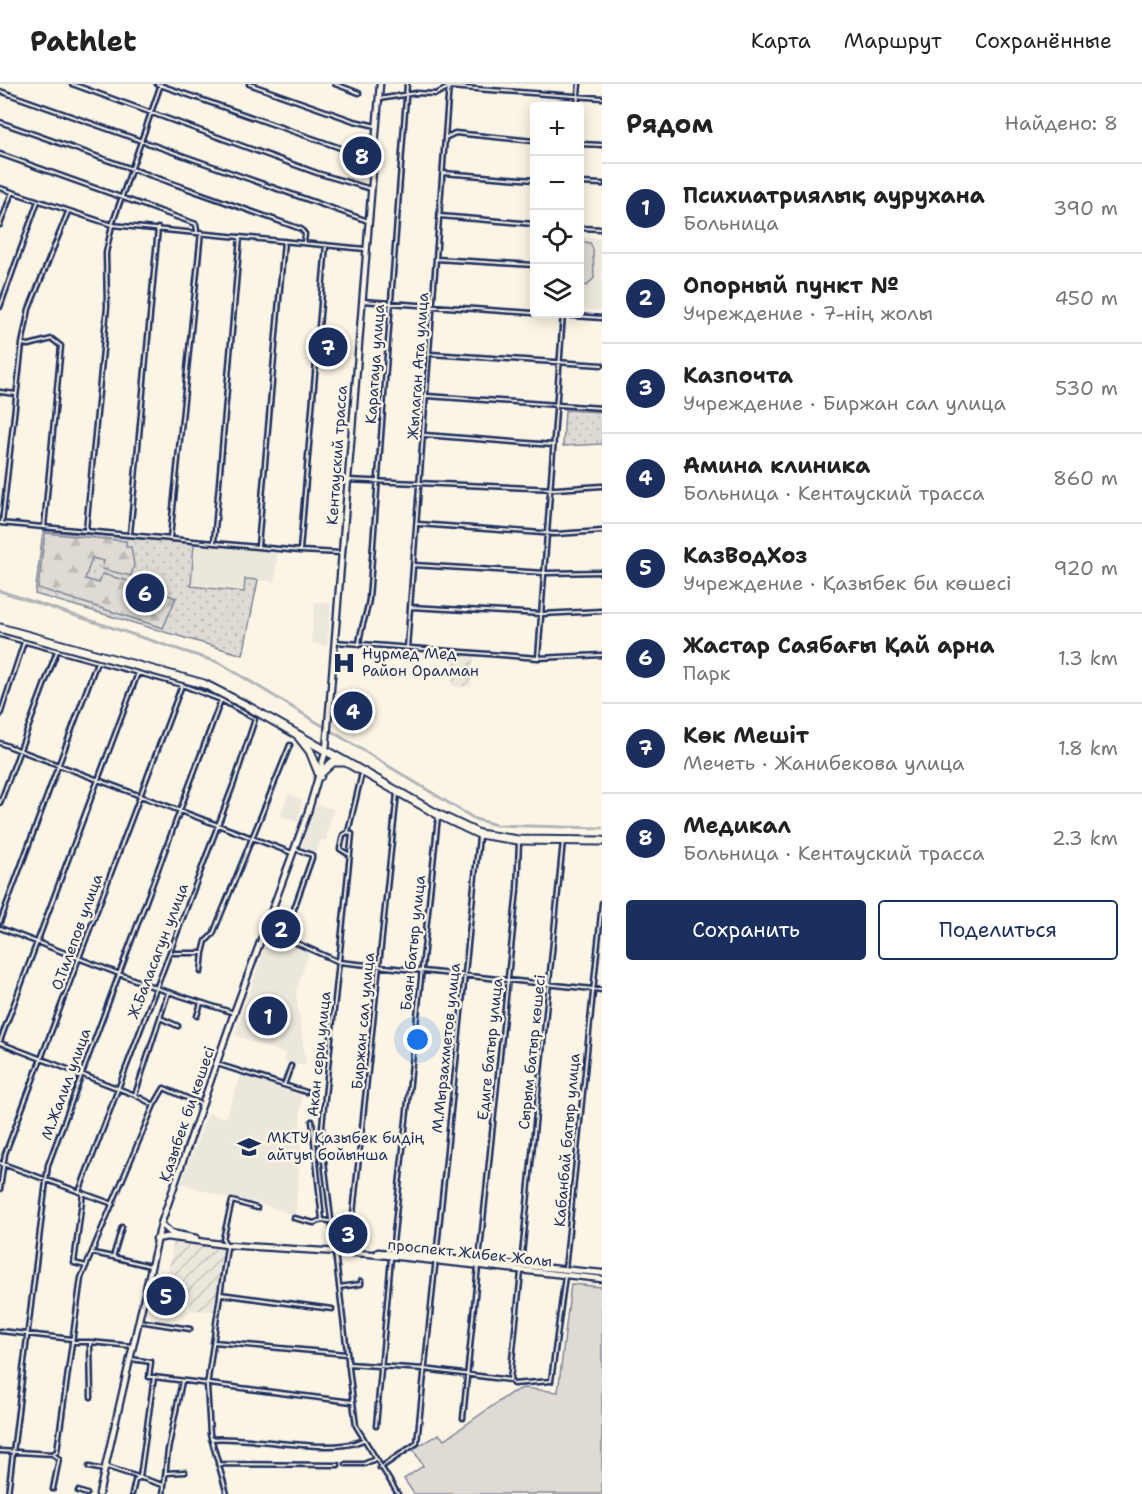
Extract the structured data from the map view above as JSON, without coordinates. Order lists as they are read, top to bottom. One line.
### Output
{"streets":{"main road":["Кентауский трасса","Қазыбек би көшесі","проспект Жибек Жолы"],"street":["Каратауа улица","Жылаган Ата улица","О.Тилепов улица","Баян батыр улица","Ж.Баласагун улица","Биржан сал улица","М.Мырзахметов улица","Едиге батыр улица","Сырым батыр көшесі","Акан сери улица","М.Жалил улица","Кабанбай батыр улица"]},"crossings":[["Кентауский трасса","Қазыбек би көшесі"],["Баян батыр улица","проспект Жибек Жолы"],["Ж.Баласагун улица","М.Жалил улица"],["Биржан сал улица","проспект Жибек Жолы"],["М.Мырзахметов улица","Акан сери улица"],["М.Мырзахметов улица","проспект Жибек Жолы"],["Едиге батыр улица","проспект Жибек Жолы"],["Сырым батыр көшесі","Кабанбай батыр улица"],["Сырым батыр көшесі","проспект Жибек Жолы"],["Акан сери улица","проспект Жибек Жолы"],["Қазыбек би көшесі","проспект Жибек Жолы"],["Кабанбай батыр улица","проспект Жибек Жолы"]],"places":{"hospital":["Нурмед Мед Район Оралман"],"school or university":["МКТУ Қазыбек бидің айтуы бойынша"]},"page":{"header":"Pathlet","nav":["Карта","Маршрут","Сохранённые"],"heading":["Рядом","Найдено: 8"],"map_buttons":["+","−"],"pins":["8","7","6","4","2","1","3","5"],"list":[{"mark":"1","name":"Психиатриялық аурухана","note":"Больница","value":"390 m"},{"mark":"2","name":"Опорный пункт №","note":"Учреждение · 7-нің жолы","value":"450 m"},{"mark":"3","name":"Казпочта","note":"Учреждение · Биржан сал улица","value":"530 m"},{"mark":"4","name":"Амина клиника","note":"Больница · Кентауский трасса","value":"860 m"},{"mark":"5","name":"КазВодХоз","note":"Учреждение · Қазыбек би көшесі","value":"920 m"},{"mark":"6","name":"Жастар Саябағы Қай арна","note":"Парк","value":"1.3 km"},{"mark":"7","name":"Көк Мешіт","note":"Мечеть · Жанибекова улица","value":"1.8 km"},{"mark":"8","name":"Медикал","note":"Больница · Кентауский трасса","value":"2.3 km"}],"buttons":["Сохранить","Поделиться"]}}
